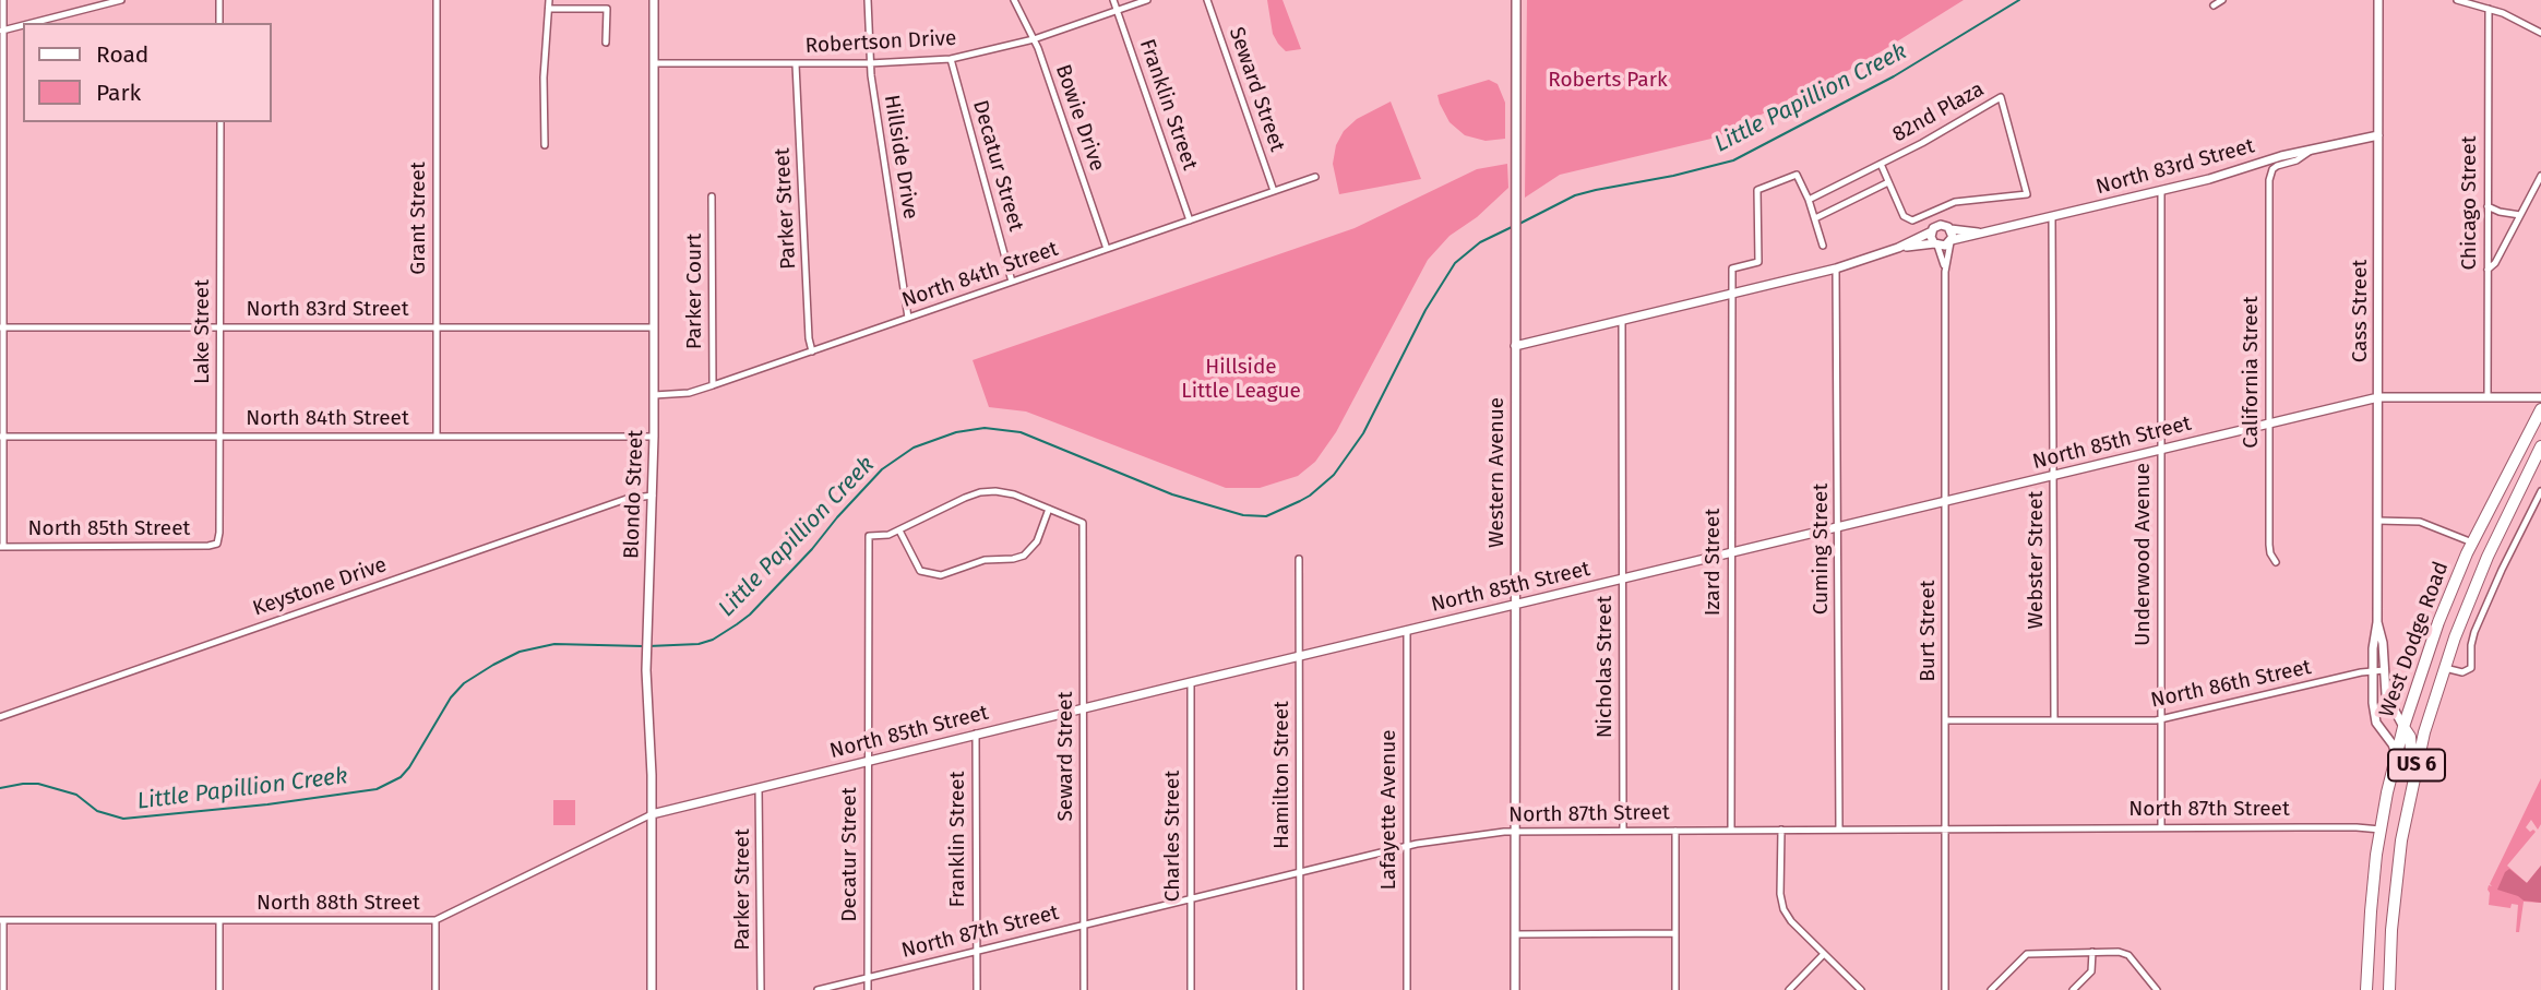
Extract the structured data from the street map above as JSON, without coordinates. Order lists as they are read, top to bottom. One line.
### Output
{"streets":{"highway":["West Dodge Road","US 6"],"street":["Robertson Drive","Seward Street","Franklin Street","82nd Plaza","Bowie Drive","Hillside Drive","Decatur Street","North 83rd Street","Chicago Street","Parker Street","Grant Street","North 84th Street","Parker Court","Cass Street","Lake Street","California Street","North 85th Street","Western Avenue","Blondo Street","Cuming Street","Underwood Avenue","Webster Street","Izard Street","Keystone Drive","Burt Street","Nicholas Street","North 86th Street","Hamilton Street","Lafayette Avenue","North 87th Street","Charles Street","North 88th Street"]},"crossings":[["Robertson Drive","Franklin Street"],["Robertson Drive","Bowie Drive"],["Robertson Drive","Hillside Drive"],["Robertson Drive","Decatur Street"],["Robertson Drive","Parker Street"],["Robertson Drive","Blondo Street"],["Seward Street","North 84th Street"],["Seward Street","North 85th Street"],["Seward Street","North 87th Street"],["Franklin Street","North 84th Street"],["Franklin Street","North 85th Street"],["Franklin Street","North 87th Street"],["Bowie Drive","North 84th Street"],["Hillside Drive","North 84th Street"],["Decatur Street","North 84th Street"],["Decatur Street","North 85th Street"],["Decatur Street","North 87th Street"],["North 83rd Street","Grant Street"],["North 83rd Street","Cass Street"],["North 83rd Street","Lake Street"],["North 83rd Street","Blondo Street"],["North 83rd Street","Underwood Avenue"],["North 83rd Street","Webster Street"],["North 83rd Street","Burt Street"],["Parker Street","North 84th Street"],["Parker Street","North 85th Street"],["Grant Street","North 84th Street"],["North 84th Street","Parker Court"],["North 84th Street","Lake Street"],["North 84th Street","Blondo Street"],["Cass Street","North 85th Street"],["Cass Street","West Dodge Road"],["Cass Street","North 86th Street"],["Lake Street","North 85th Street"],["California Street","North 85th Street"],["North 85th Street","Western Avenue"],["North 85th Street","Blondo Street"],["North 85th Street","Cuming Street"],["North 85th Street","Underwood Avenue"],["North 85th Street","Webster Street"],["North 85th Street","Izard Street"],["North 85th Street","Burt Street"],["North 85th Street","Nicholas Street"],["North 85th Street","Hamilton Street"],["North 85th Street","Lafayette Avenue"],["North 85th Street","Charles Street"],["North 85th Street","North 88th Street"],["Western Avenue","North 87th Street"],["Blondo Street","Keystone Drive"],["Blondo Street","North 88th Street"],["Cuming Street","North 87th Street"],["Underwood Avenue","North 86th Street"],["Underwood Avenue","North 87th Street"],["Webster Street","North 86th Street"],["Izard Street","North 87th Street"],["Burt Street","North 86th Street"],["Burt Street","North 87th Street"],["West Dodge Road","North 87th Street"],["Nicholas Street","North 87th Street"],["Hamilton Street","North 87th Street"],["Lafayette Avenue","North 87th Street"],["North 87th Street","Charles Street"]],"water":["Little Papillion Creek"],"parks":["Roberts Park","Hillside Little League"],"legend":["Road","Park"]}
